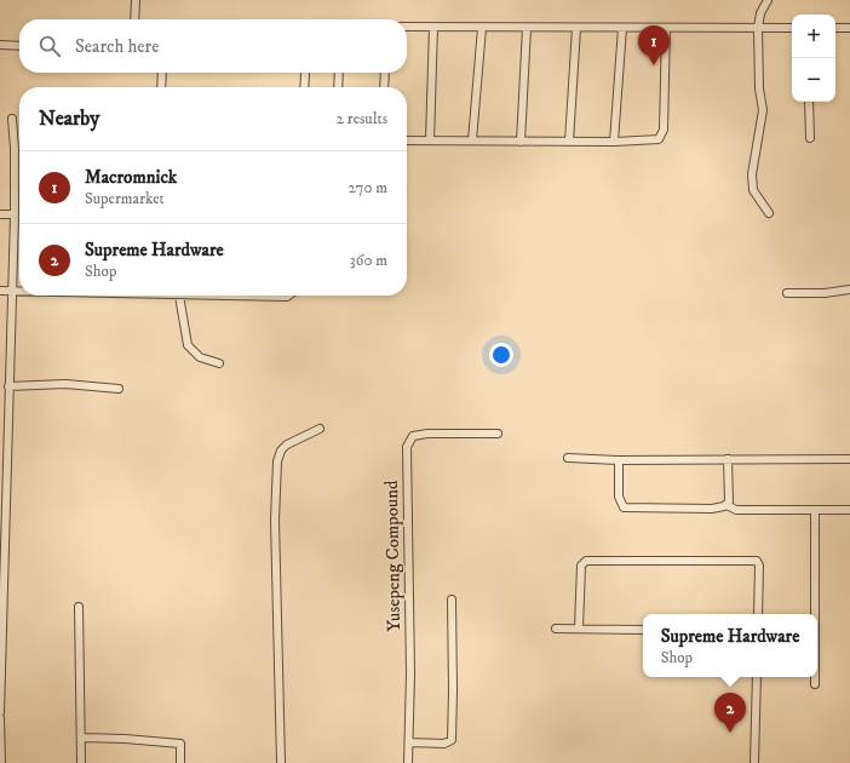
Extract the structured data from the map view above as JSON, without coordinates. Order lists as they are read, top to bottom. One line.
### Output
{"streets":{"street":["Yusepeng Compound"]},"page":{"map_buttons":["+","−"],"search":"Search here","pins":["1","2"],"heading":["Nearby","2 results"],"list":[{"mark":"1","name":"Macromnick","note":"Supermarket","value":"270 m"},{"mark":"2","name":"Supreme Hardware","note":"Shop","value":"360 m"}],"popup":["Supreme Hardware","Shop"]}}
